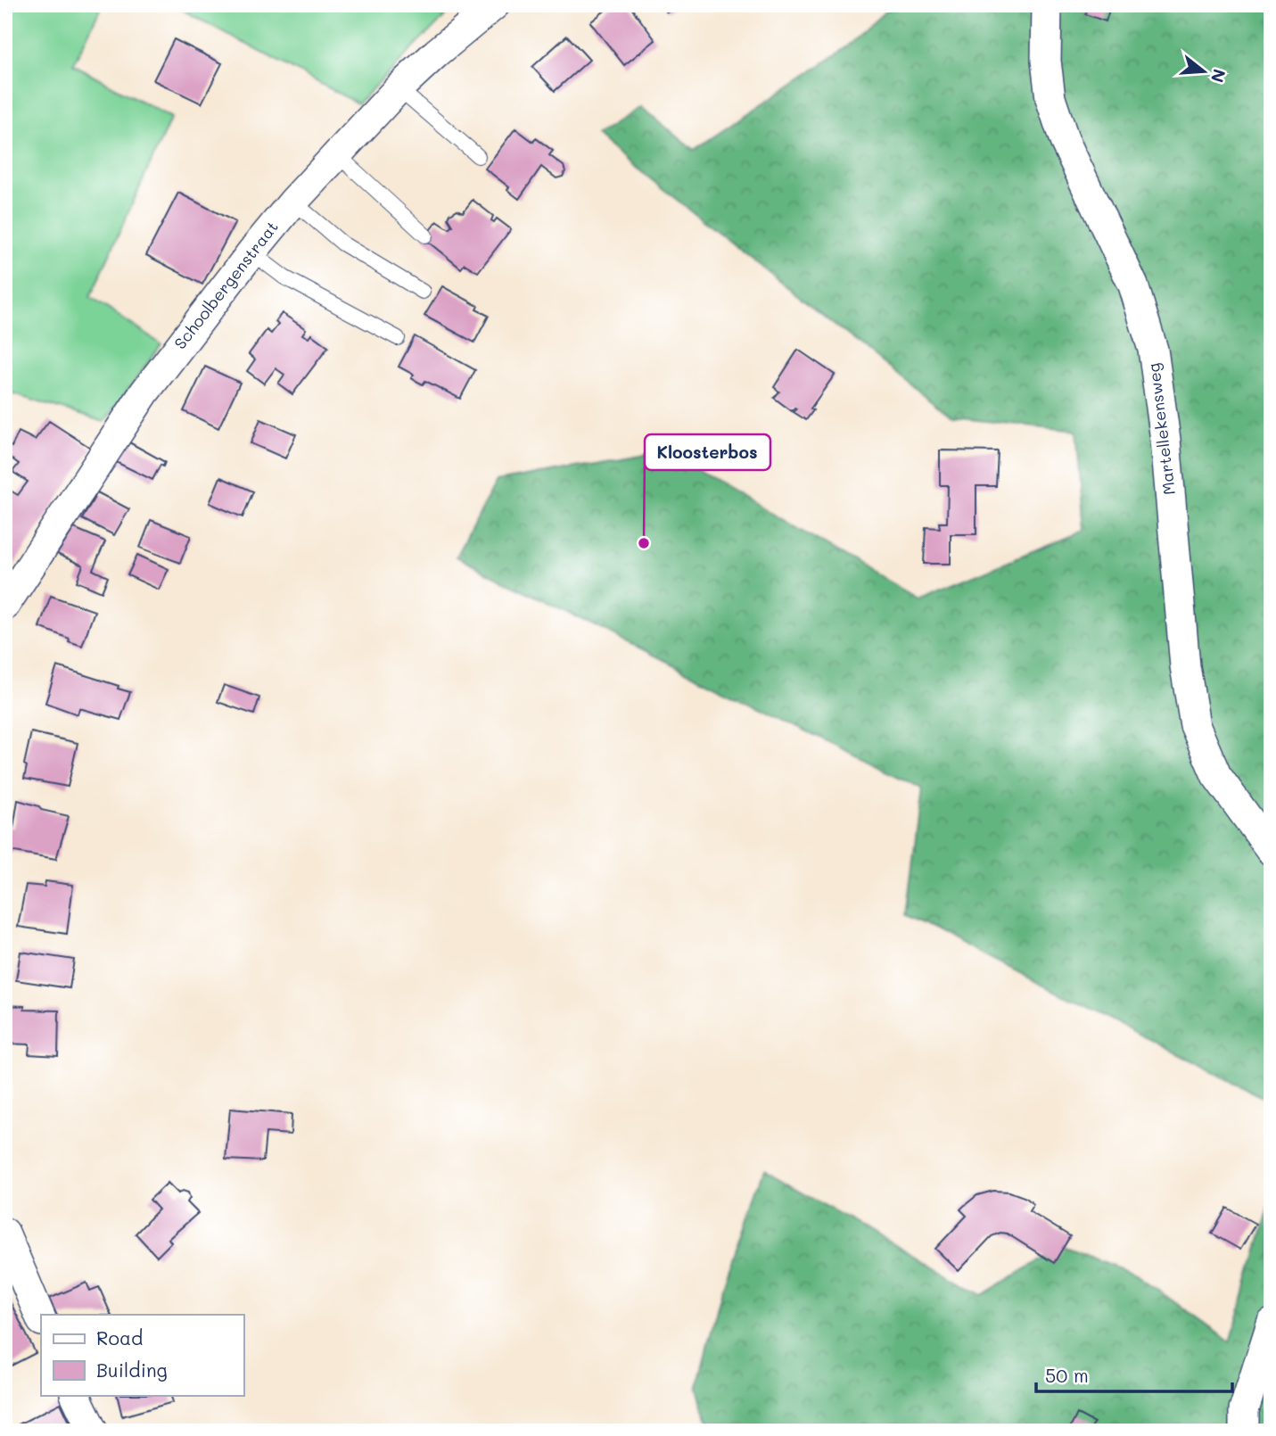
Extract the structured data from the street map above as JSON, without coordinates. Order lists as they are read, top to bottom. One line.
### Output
{"streets":{"street":["Schoolbergenstraat","Martellekensweg"]},"places":["Kloosterbos"],"legend":["Road","Building"],"scale_bar":"50 m","north":"right"}
